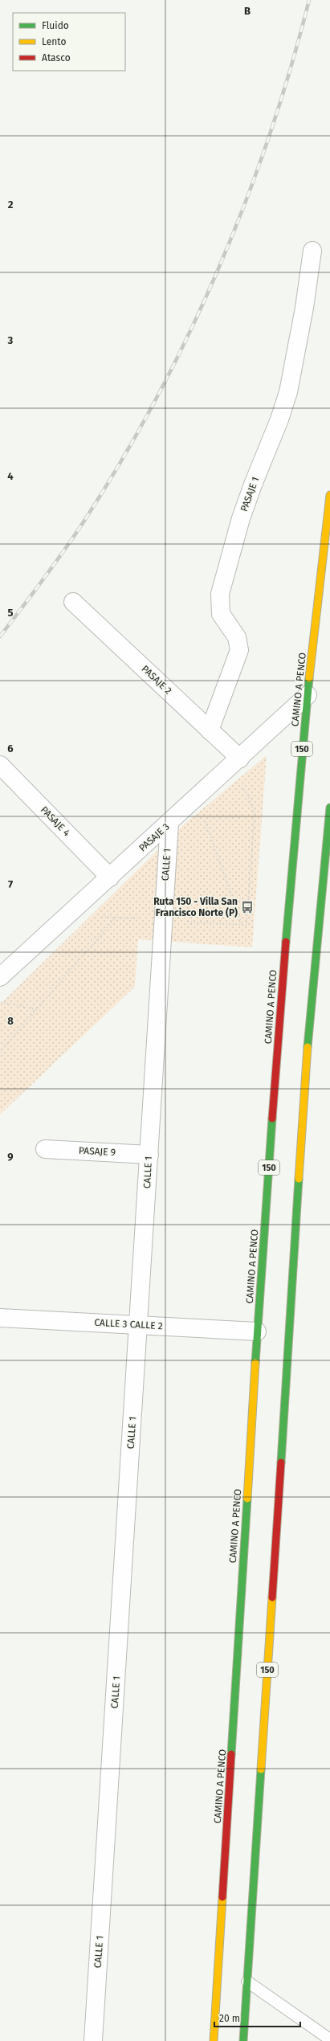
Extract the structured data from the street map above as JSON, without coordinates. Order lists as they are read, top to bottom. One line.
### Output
{"streets":{"highway":["CAMINO A PENCO","150"],"street":["PASAJE 1","PASAJE 2","PASAJE 4","PASAJE 3","CALLE 1","PASAJE 9","CALLE 3 CALLE 2"]},"crossings":[["PASAJE 1","PASAJE 2"],["PASAJE 2","PASAJE 3"],["CAMINO A PENCO","PASAJE 3"],["CAMINO A PENCO","CALLE 3 CALLE 2"],["PASAJE 4","PASAJE 3"],["PASAJE 3","CALLE 1"],["CALLE 1","PASAJE 9"],["CALLE 1","CALLE 3 CALLE 2"]],"places":{"bus stop":["Ruta 150 - Villa San Francisco Norte (P)"]},"legend":["Fluido","Lento","Atasco"],"scale_bar":"20 m","grid":{"columns":["B"],"rows":["2","3","4","5","6","7","8","9"]}}
